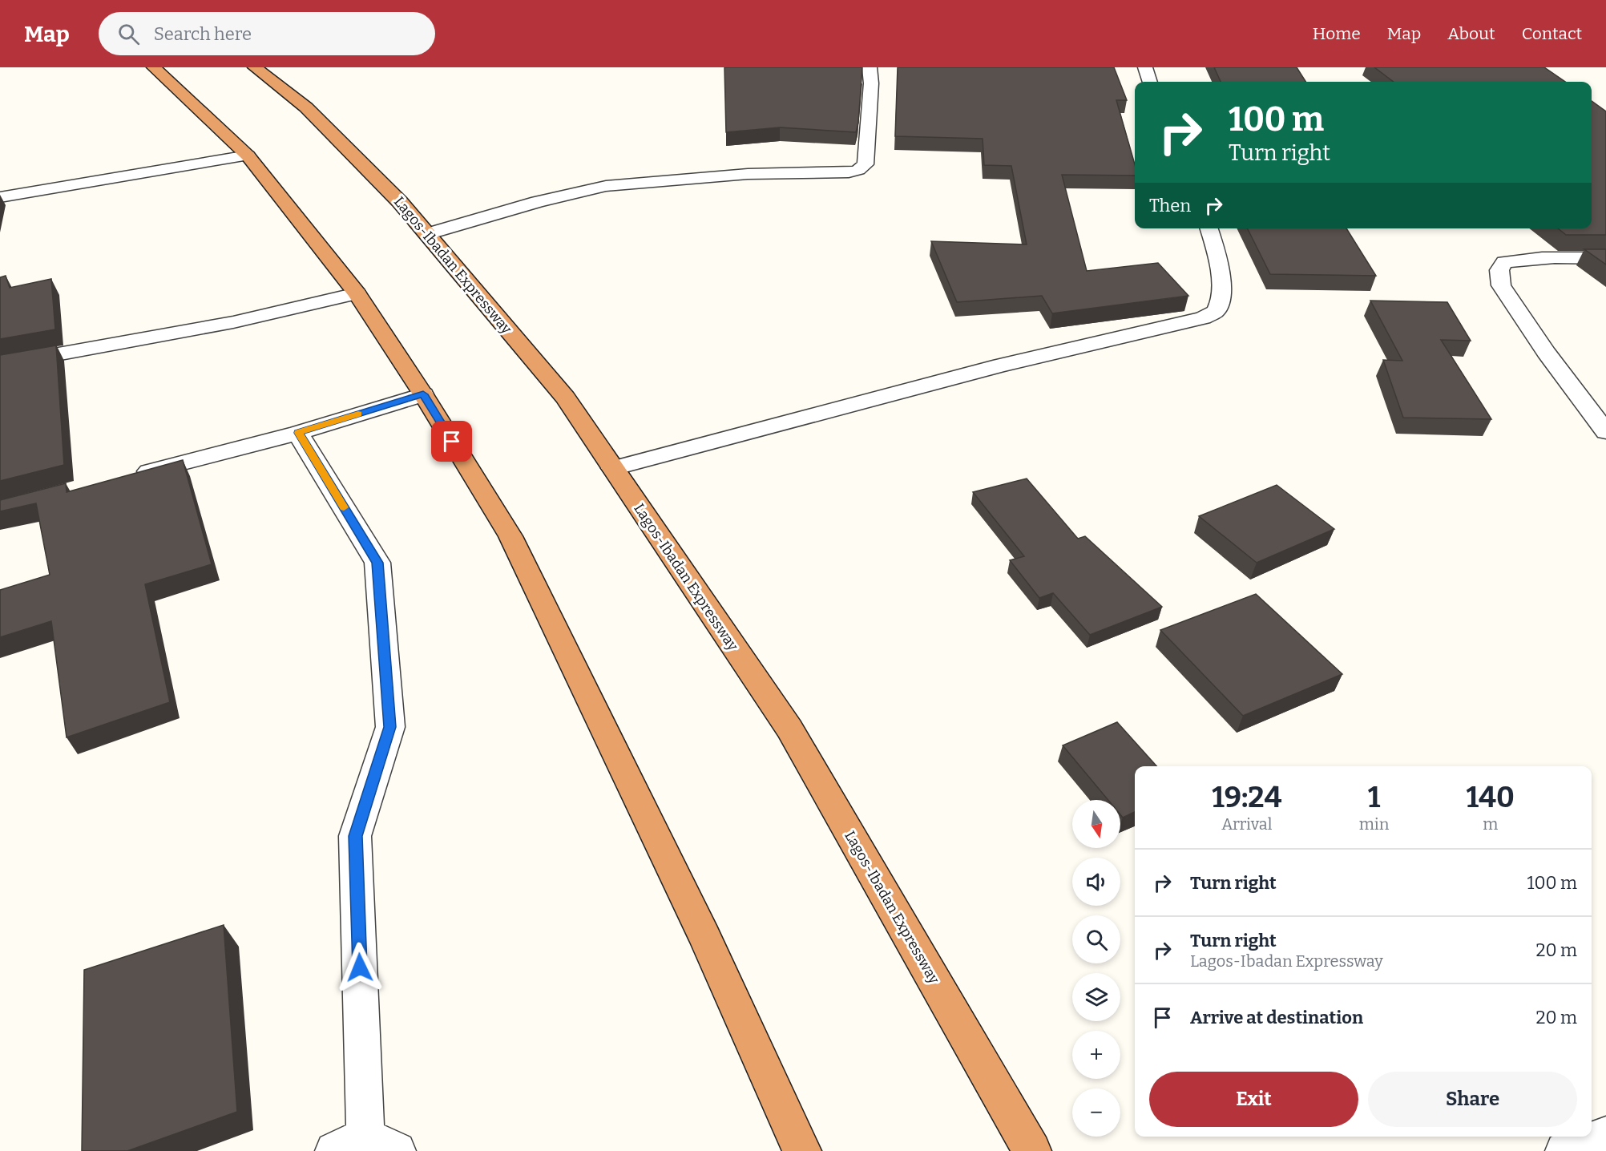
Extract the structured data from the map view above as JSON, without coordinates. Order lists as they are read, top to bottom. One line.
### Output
{"streets":{"highway":["Lagos-Ibadan Expressway"]},"north":"bottom","page":{"header":"Map","search":"Search here","nav":["Home","Map","About","Contact"],"turn":["100 m","Turn right"],"then":"Then","eta":["19:24","Arrival","1","min","140","m"],"map_buttons":["+","−"],"list":[{"name":"Turn right","value":"100 m"},{"name":"Turn right","note":"Lagos-Ibadan Expressway","value":"20 m"},{"name":"Arrive at destination","value":"20 m"}],"buttons":["Exit","Share"]}}
